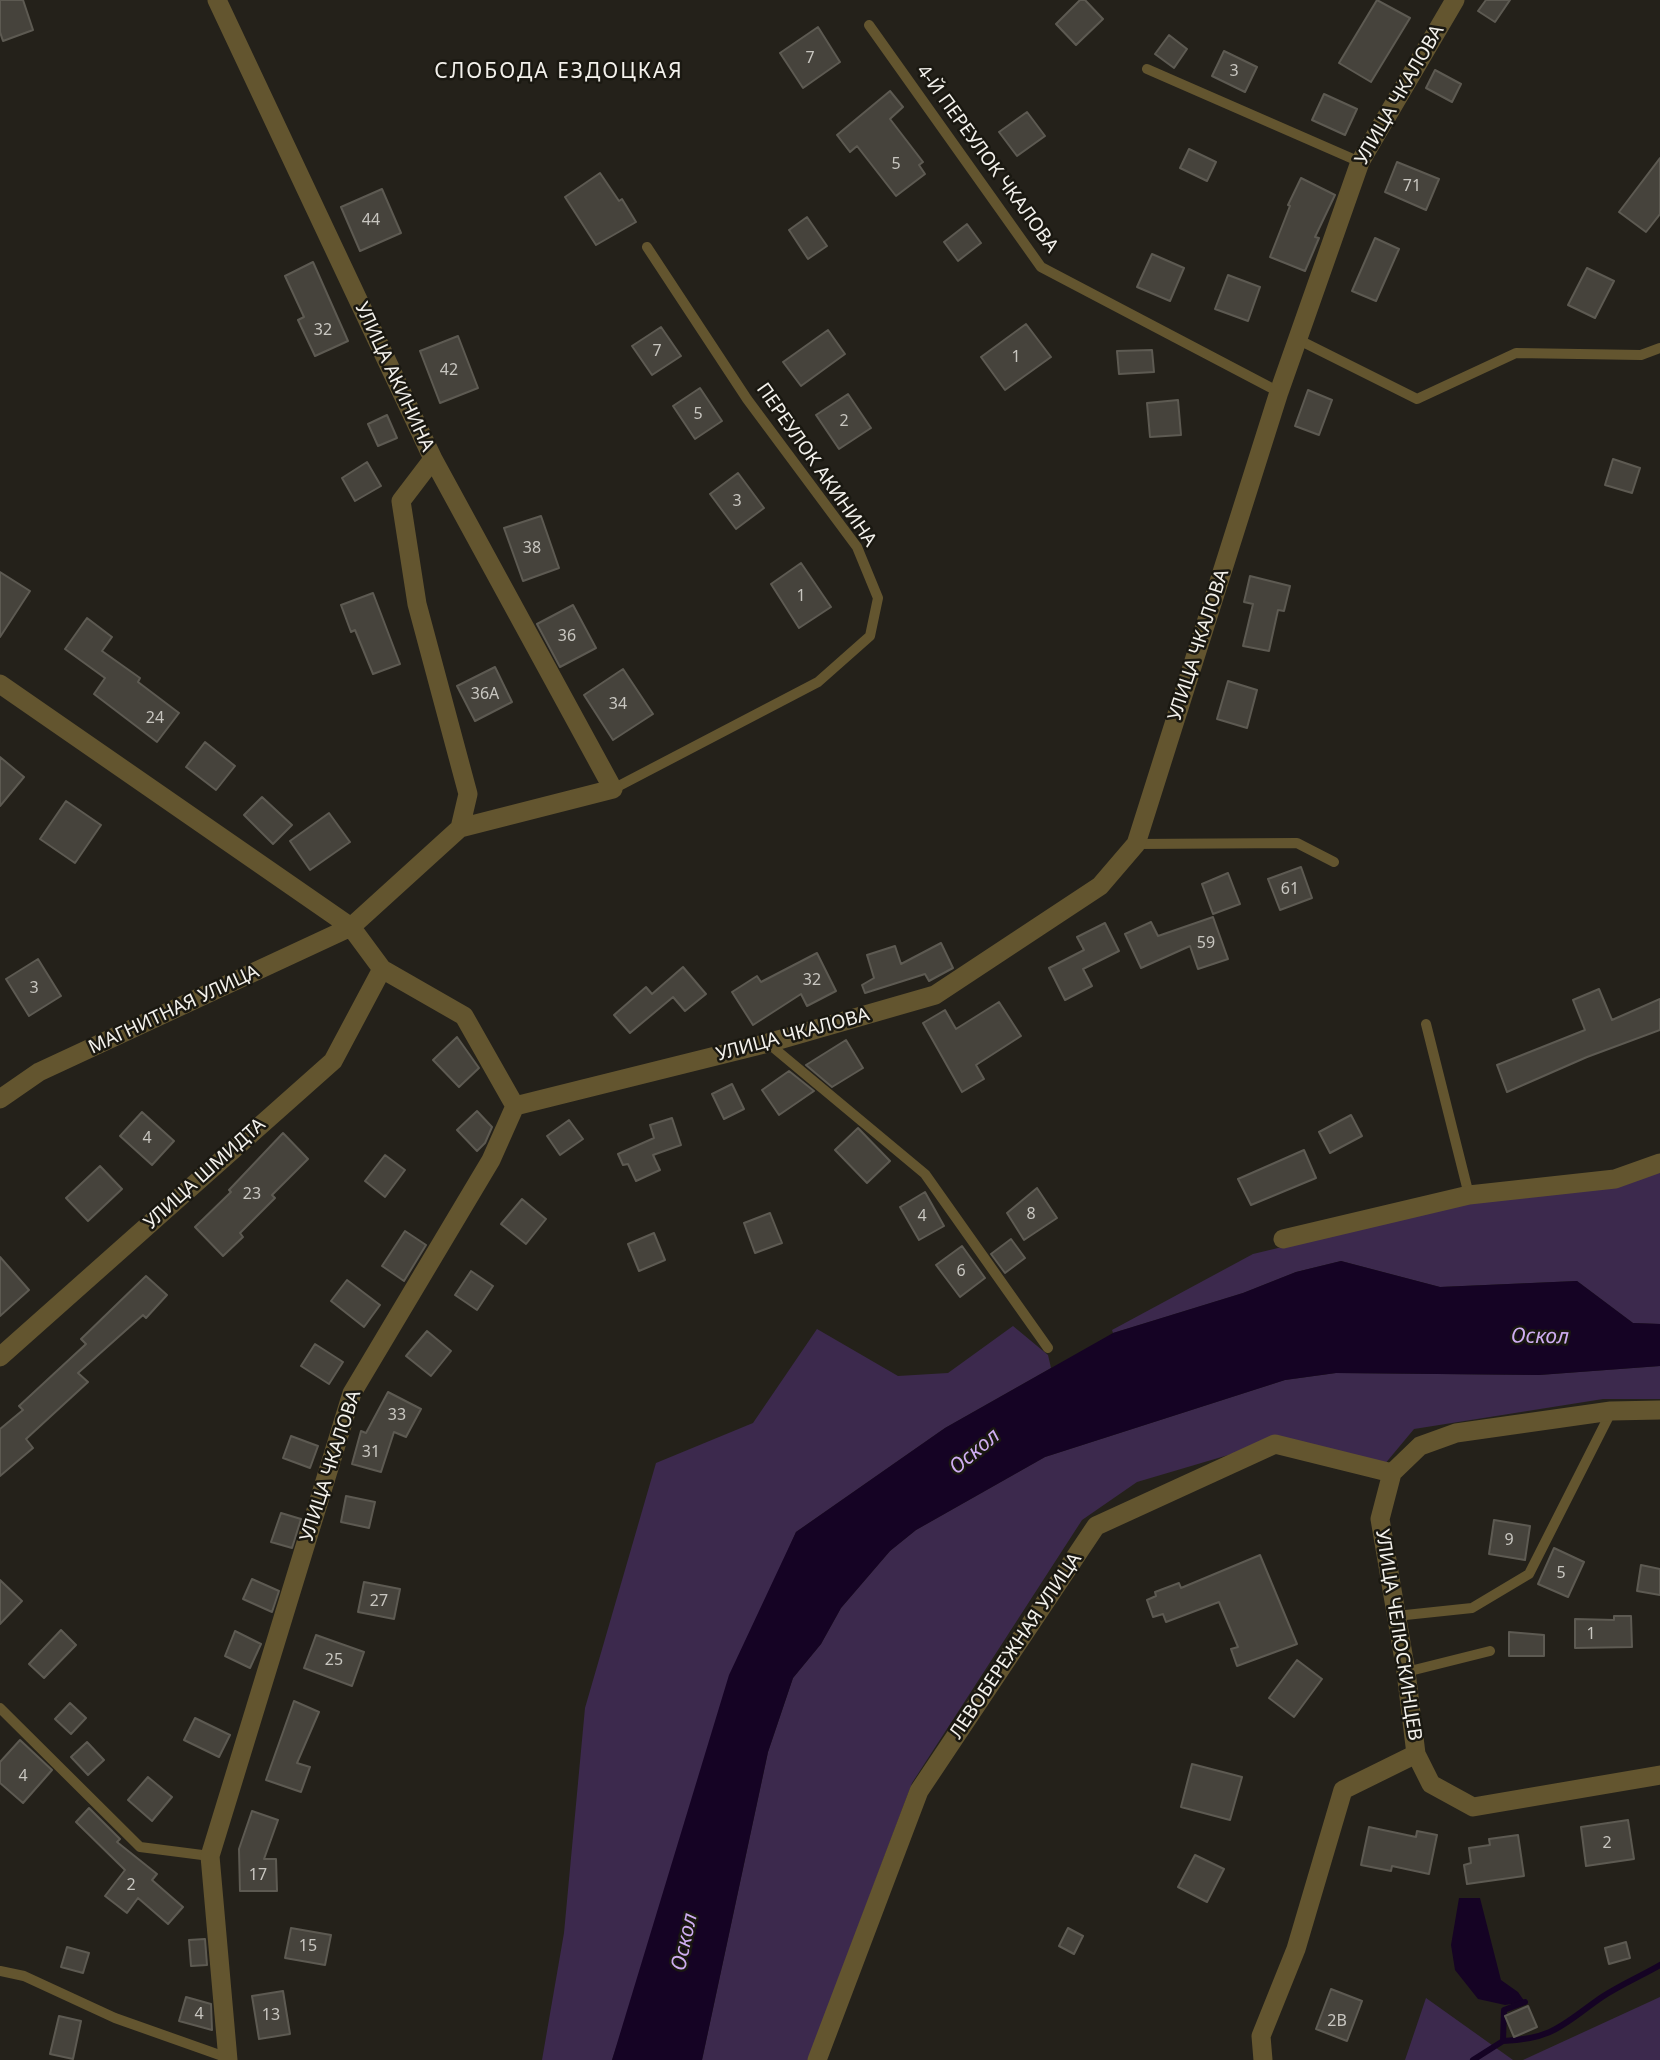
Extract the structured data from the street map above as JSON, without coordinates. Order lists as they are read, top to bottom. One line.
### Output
{"streets":{"street":["УЛИЦА ЧКАЛОВА","УЛИЦА АКИНИНА","МАГНИТНАЯ УЛИЦА","УЛИЦА ШМИДТА","УЛИЦА ЧЕЛЮСКИНЦЕВ","ЛЕВОБЕРЕЖНАЯ УЛИЦА"],"lane":["4-Й ПЕРЕУЛОК ЧКАЛОВА","ПЕРЕУЛОК АКИНИНА"]},"crossings":[["УЛИЦА ЧКАЛОВА","4-Й ПЕРЕУЛОК ЧКАЛОВА"],["УЛИЦА ЧЕЛЮСКИНЦЕВ","ЛЕВОБЕРЕЖНАЯ УЛИЦА"]],"districts":["СЛОБОДА ЕЗДОЦКАЯ"],"water":["Оскол"],"house_numbers":["7","3","5","71","44","32","7","1","42","5","2","3","38","1","36","36А","34","24","61","59","32","3","4","23","8","4","6","33","31","9","5","27","1","25","4","2","17","2","15","4","13","2В"]}
